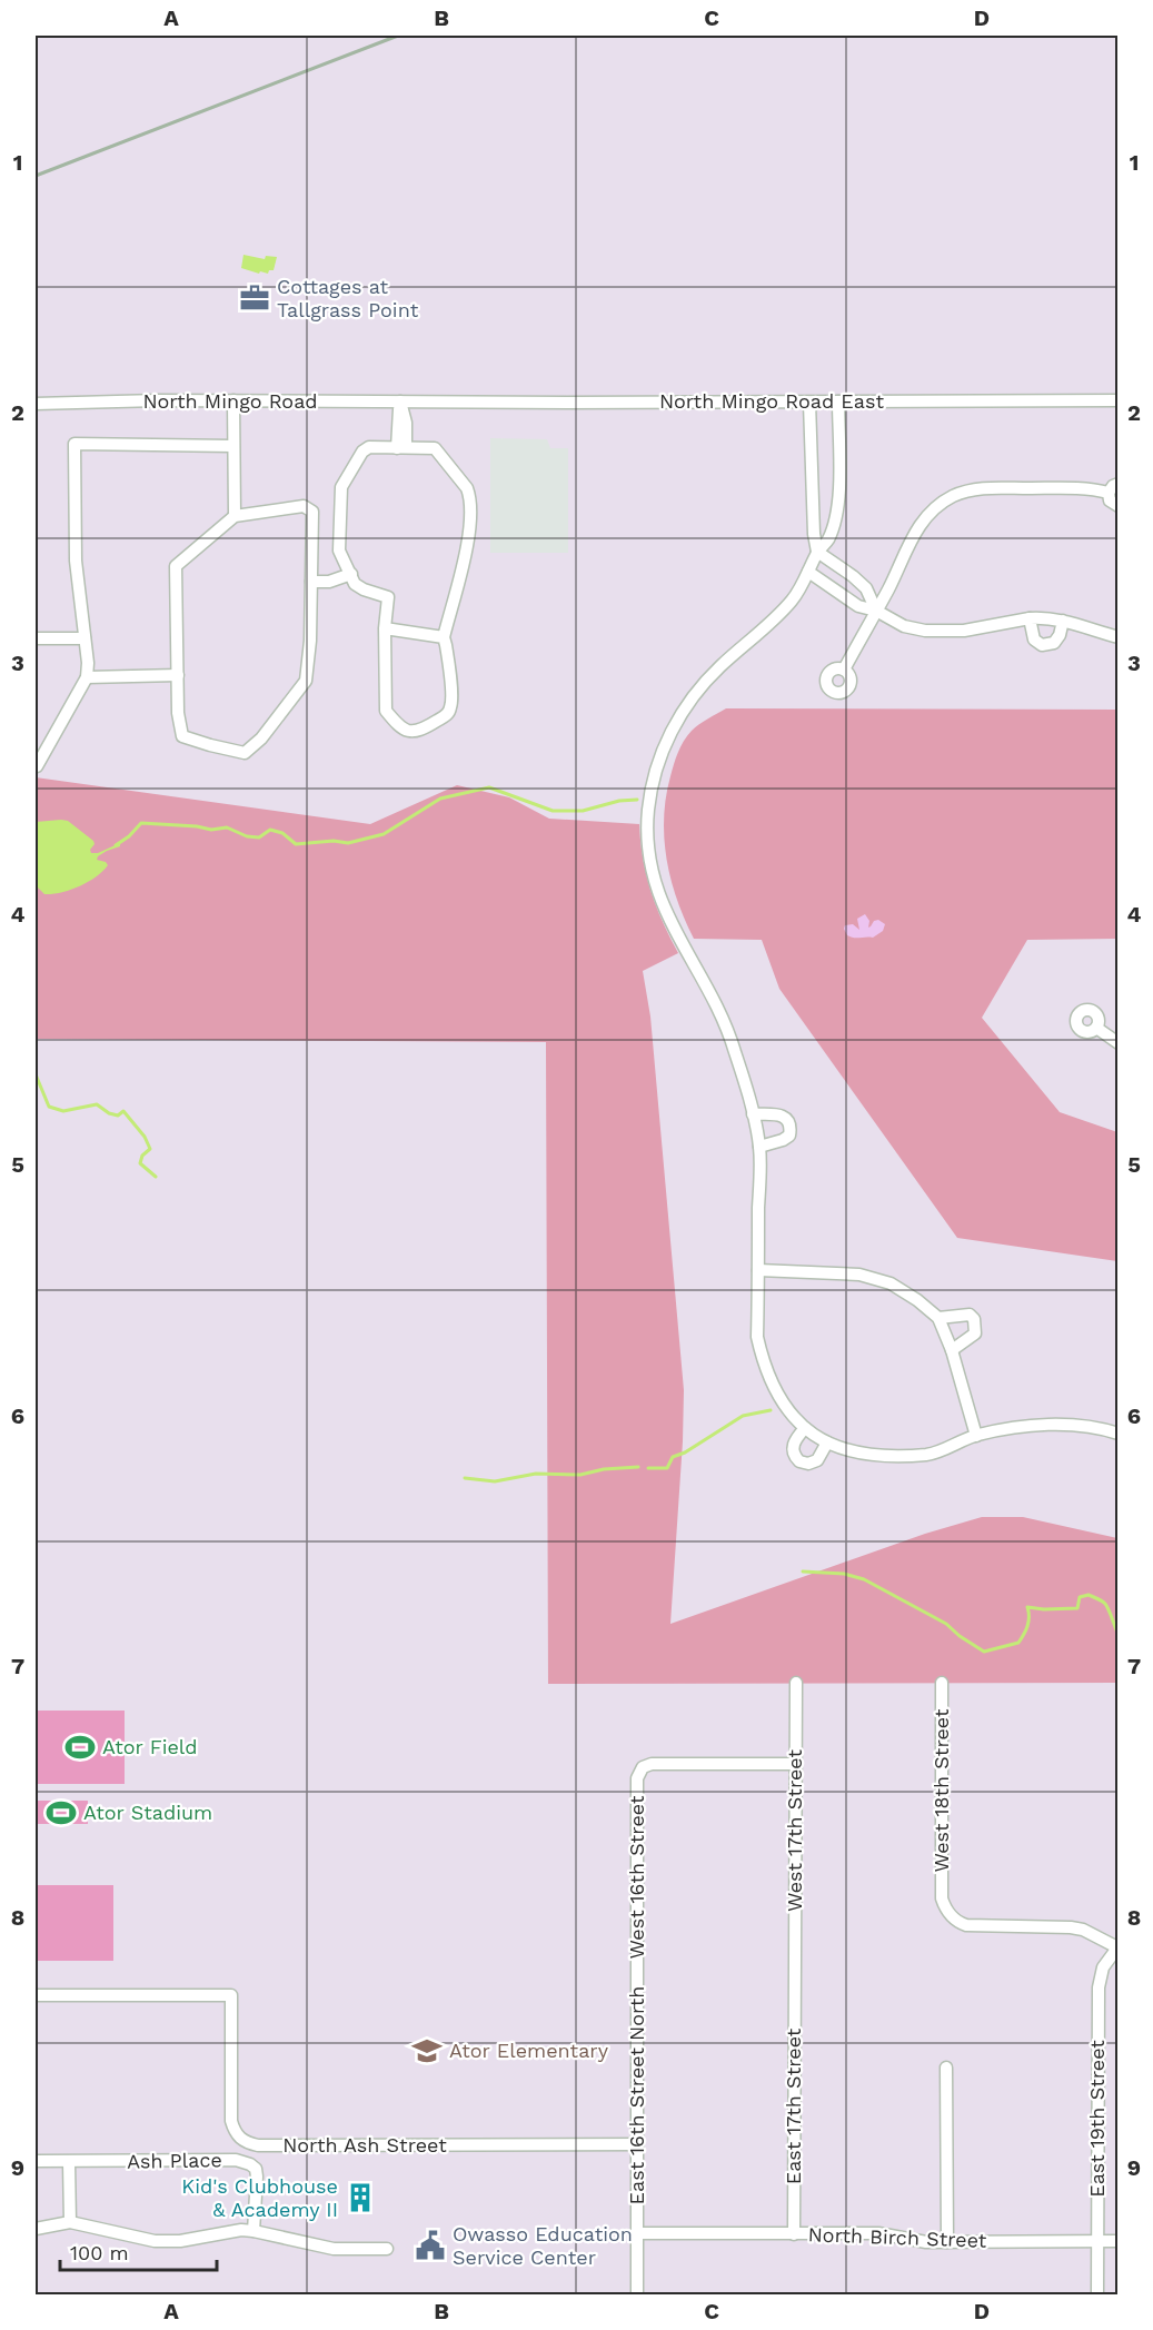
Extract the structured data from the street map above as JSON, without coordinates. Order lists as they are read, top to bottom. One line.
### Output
{"streets":{"street":["North Mingo Road","North Mingo Road East","West 18th Street","West 17th Street","West 16th Street","East 16th Street North","East 17th Street","East 19th Street","North Ash Street","Ash Place","North Birch Street"]},"crossings":[["North Mingo Road","North Mingo Road East"],["West 18th Street","East 19th Street"],["West 17th Street","West 16th Street"],["West 17th Street","East 17th Street"],["West 16th Street","East 16th Street North"],["East 16th Street North","North Ash Street"],["East 16th Street North","North Birch Street"],["East 17th Street","North Birch Street"],["East 19th Street","North Birch Street"]],"places":{"office":["Cottages at Tallgrass Point"],"sports":["Ator Field","Ator Stadium"],"school or university":["Ator Elementary"],"building":["Kid's Clubhouse & Academy II"],"public building":["Owasso Education Service Center"]},"scale_bar":"100 m","grid":{"columns":["A","B","C","D"],"rows":["1","2","3","4","5","6","7","8","9"]}}
